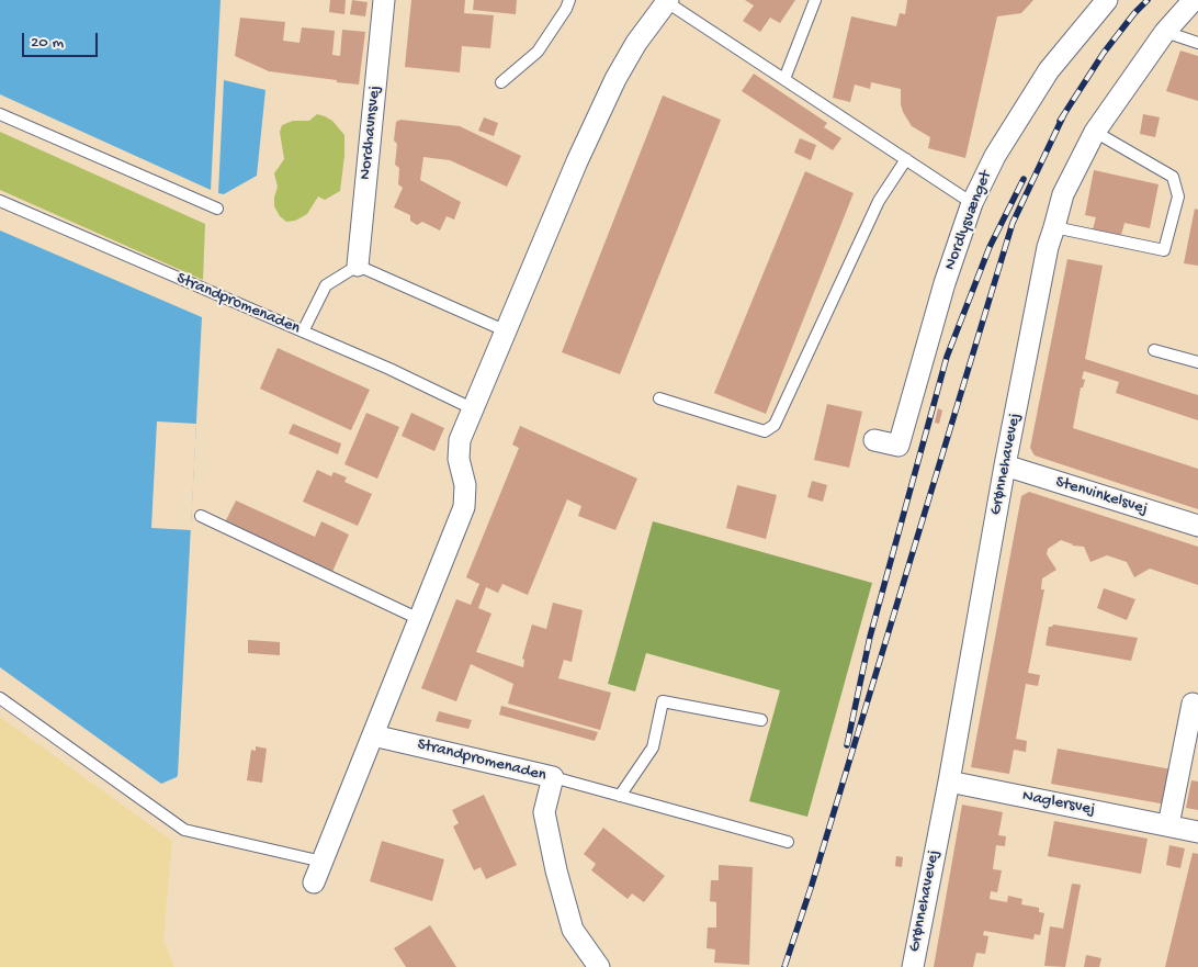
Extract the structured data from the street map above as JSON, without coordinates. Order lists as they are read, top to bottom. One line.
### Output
{"streets":{"street":["Nordhavnsvej","Nordlysvænget","Strandpromenaden","Grønnehavevej","Stenvinkelsvej","Naglersvej"]},"crossings":[["Grønnehavevej","Stenvinkelsvej"],["Grønnehavevej","Naglersvej"]],"scale_bar":"20 m"}
